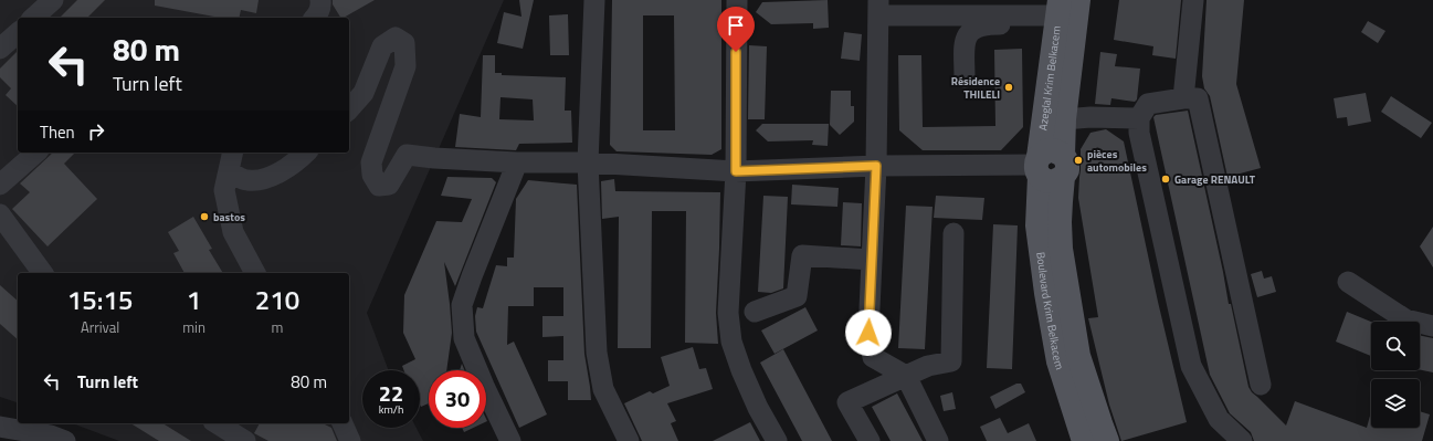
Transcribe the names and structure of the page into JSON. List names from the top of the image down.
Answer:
{
  "streets": {
    "main road": ["Azeglal Krim Belkacem", "Boulevard Krim Belkacem"]
  },
  "crossings": [
    ["Azeglal Krim Belkacem", "Boulevard Krim Belkacem"]
  ],
  "places": [
    "Résidence THILELI",
    "pièces automobiles",
    "Garage RENAULT",
    "bastos"
  ],
  "page": {
    "turn": ["80 m", "Turn left"],
    "then": "Then",
    "eta": [
      "15:15",
      "Arrival",
      "1",
      "min",
      "210",
      "m"
    ],
    "list": [
      {
        "name": "Turn left",
        "value": "80 m"
      }
    ],
    "speed": "22 km/h",
    "limit": "30"
  }
}
